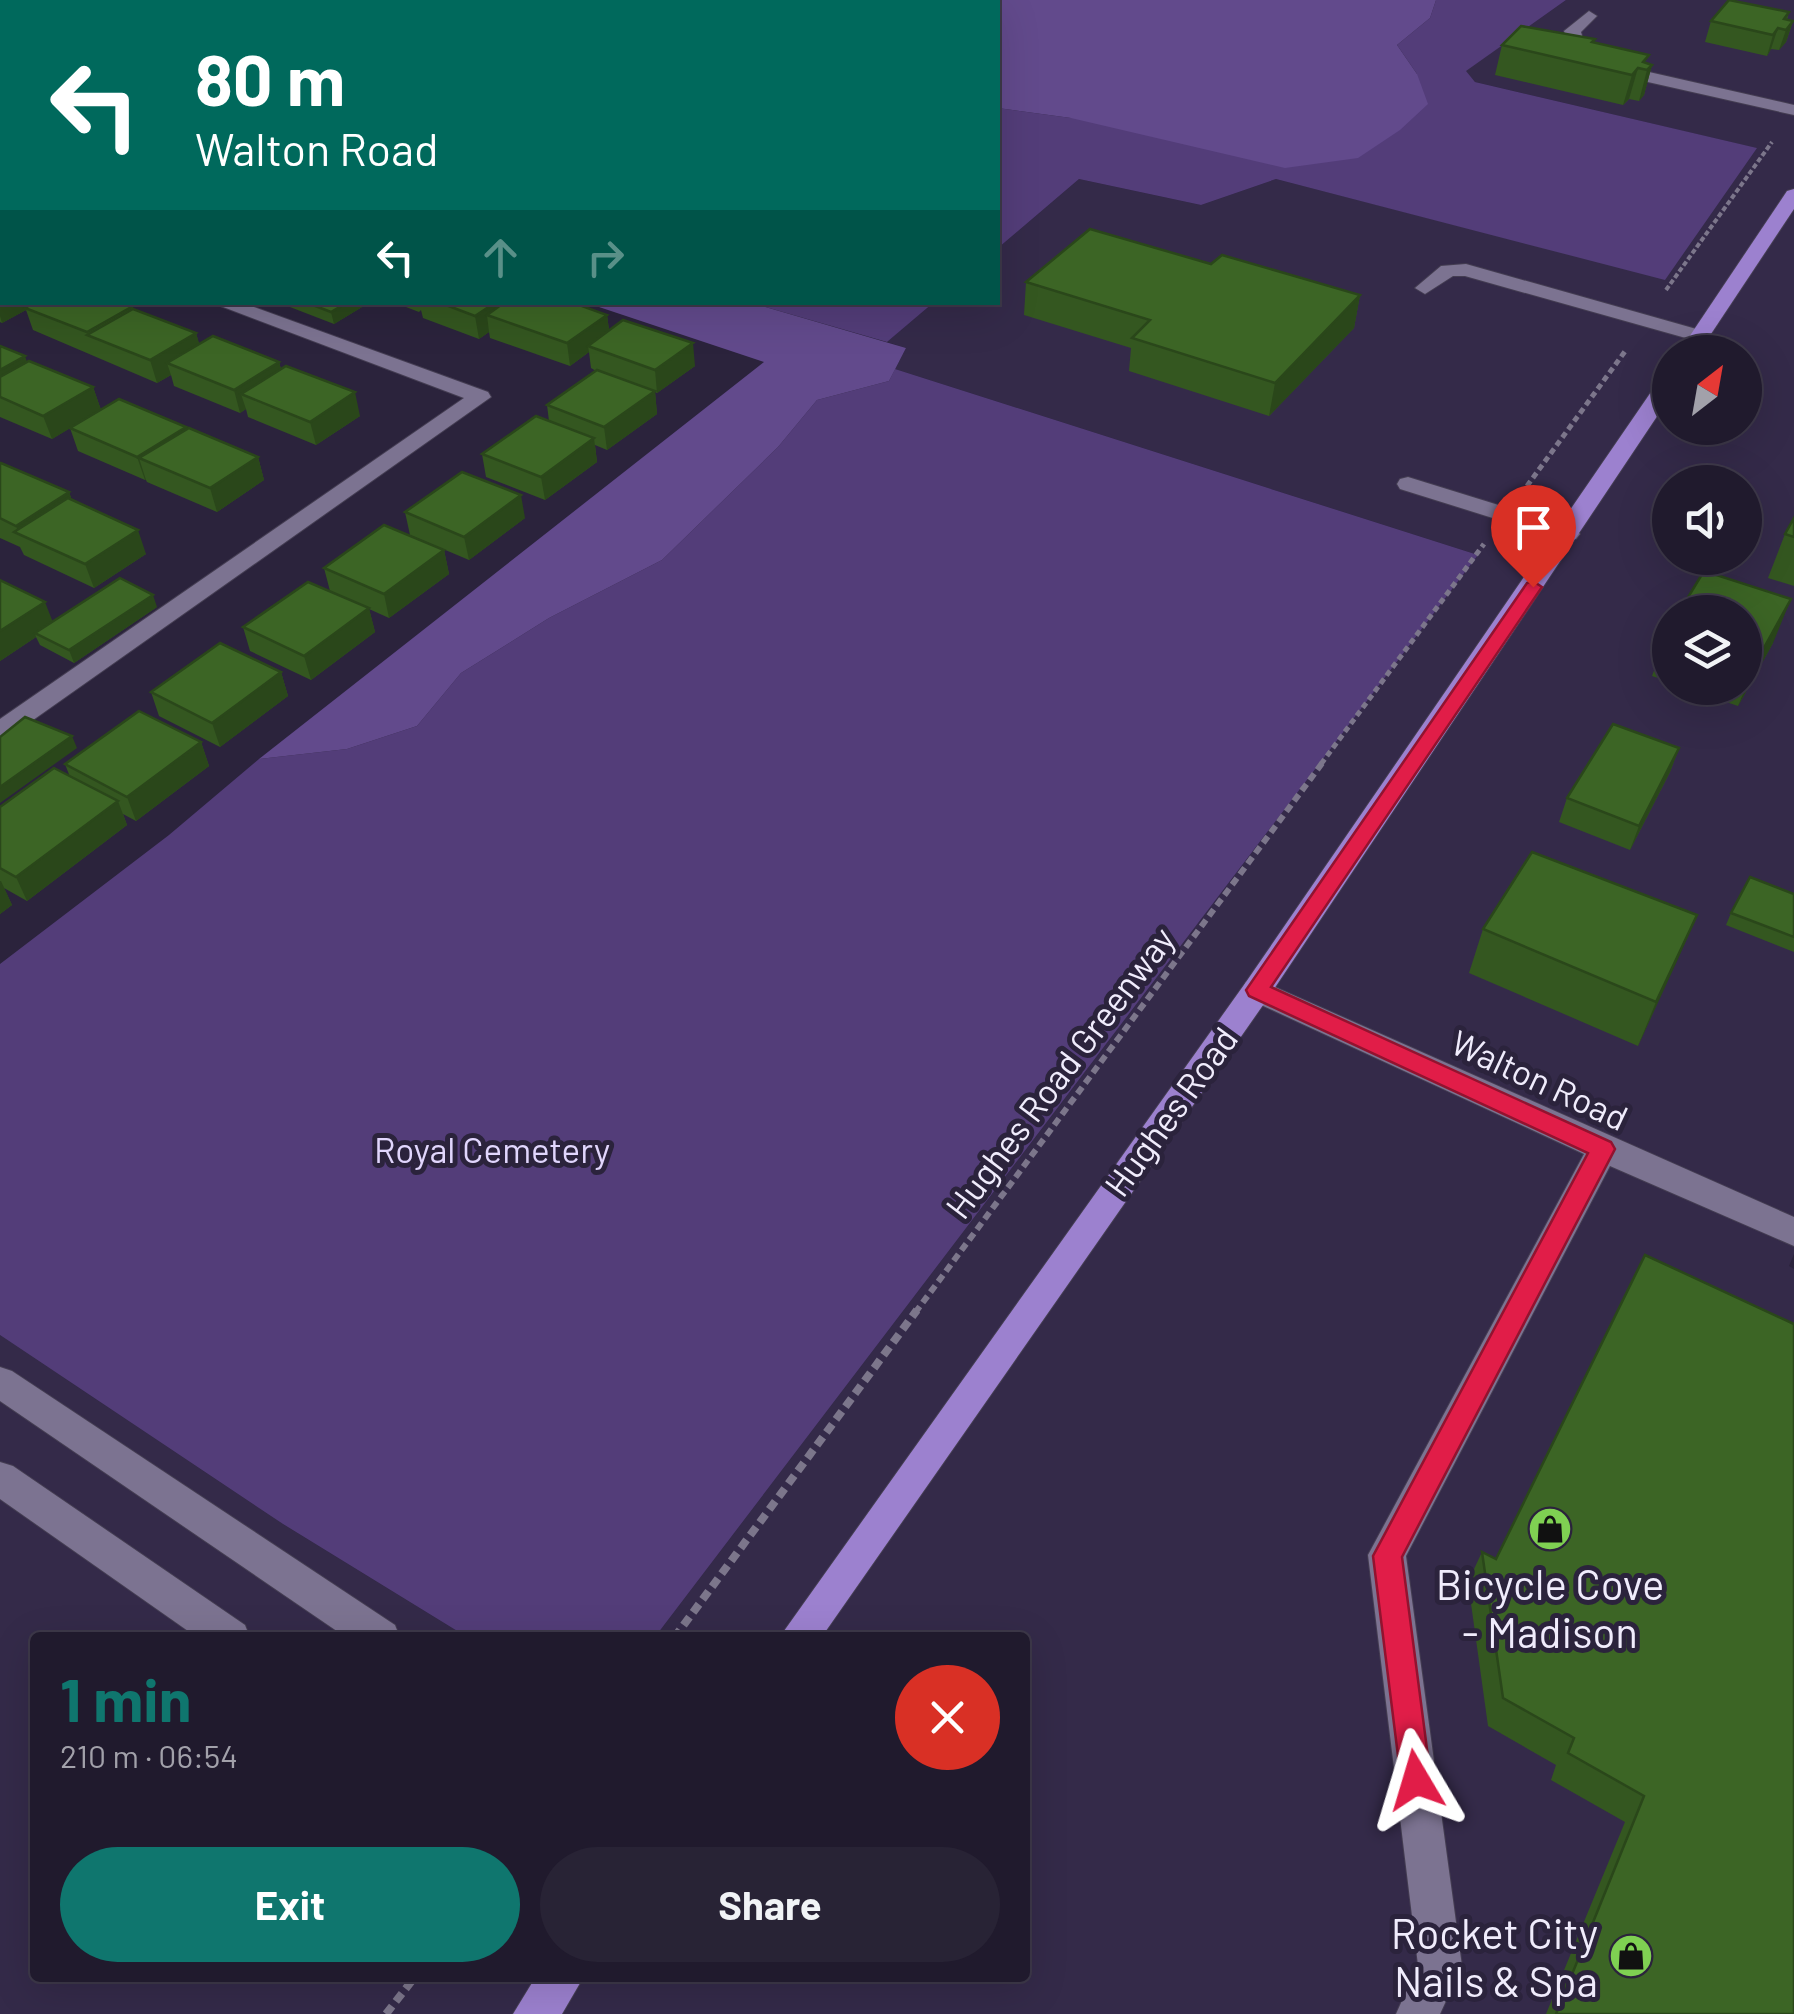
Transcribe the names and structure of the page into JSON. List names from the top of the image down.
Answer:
{
  "streets": {
    "main road": ["Hughes Road"],
    "street": ["Walton Road"],
    "path": ["Hughes Road Greenway"]
  },
  "crossings": [
    ["Walton Road", "Hughes Road"]
  ],
  "parks": ["Royal Cemetery"],
  "places": {
    "shop": ["Bicycle Cove - Madison", "Rocket City Nails & Spa"]
  },
  "north": "top right",
  "page": {
    "turn": ["80 m", "Walton Road"],
    "heading": ["1 min", "210 m · 06:54"],
    "buttons": ["Exit", "Share"]
  }
}
